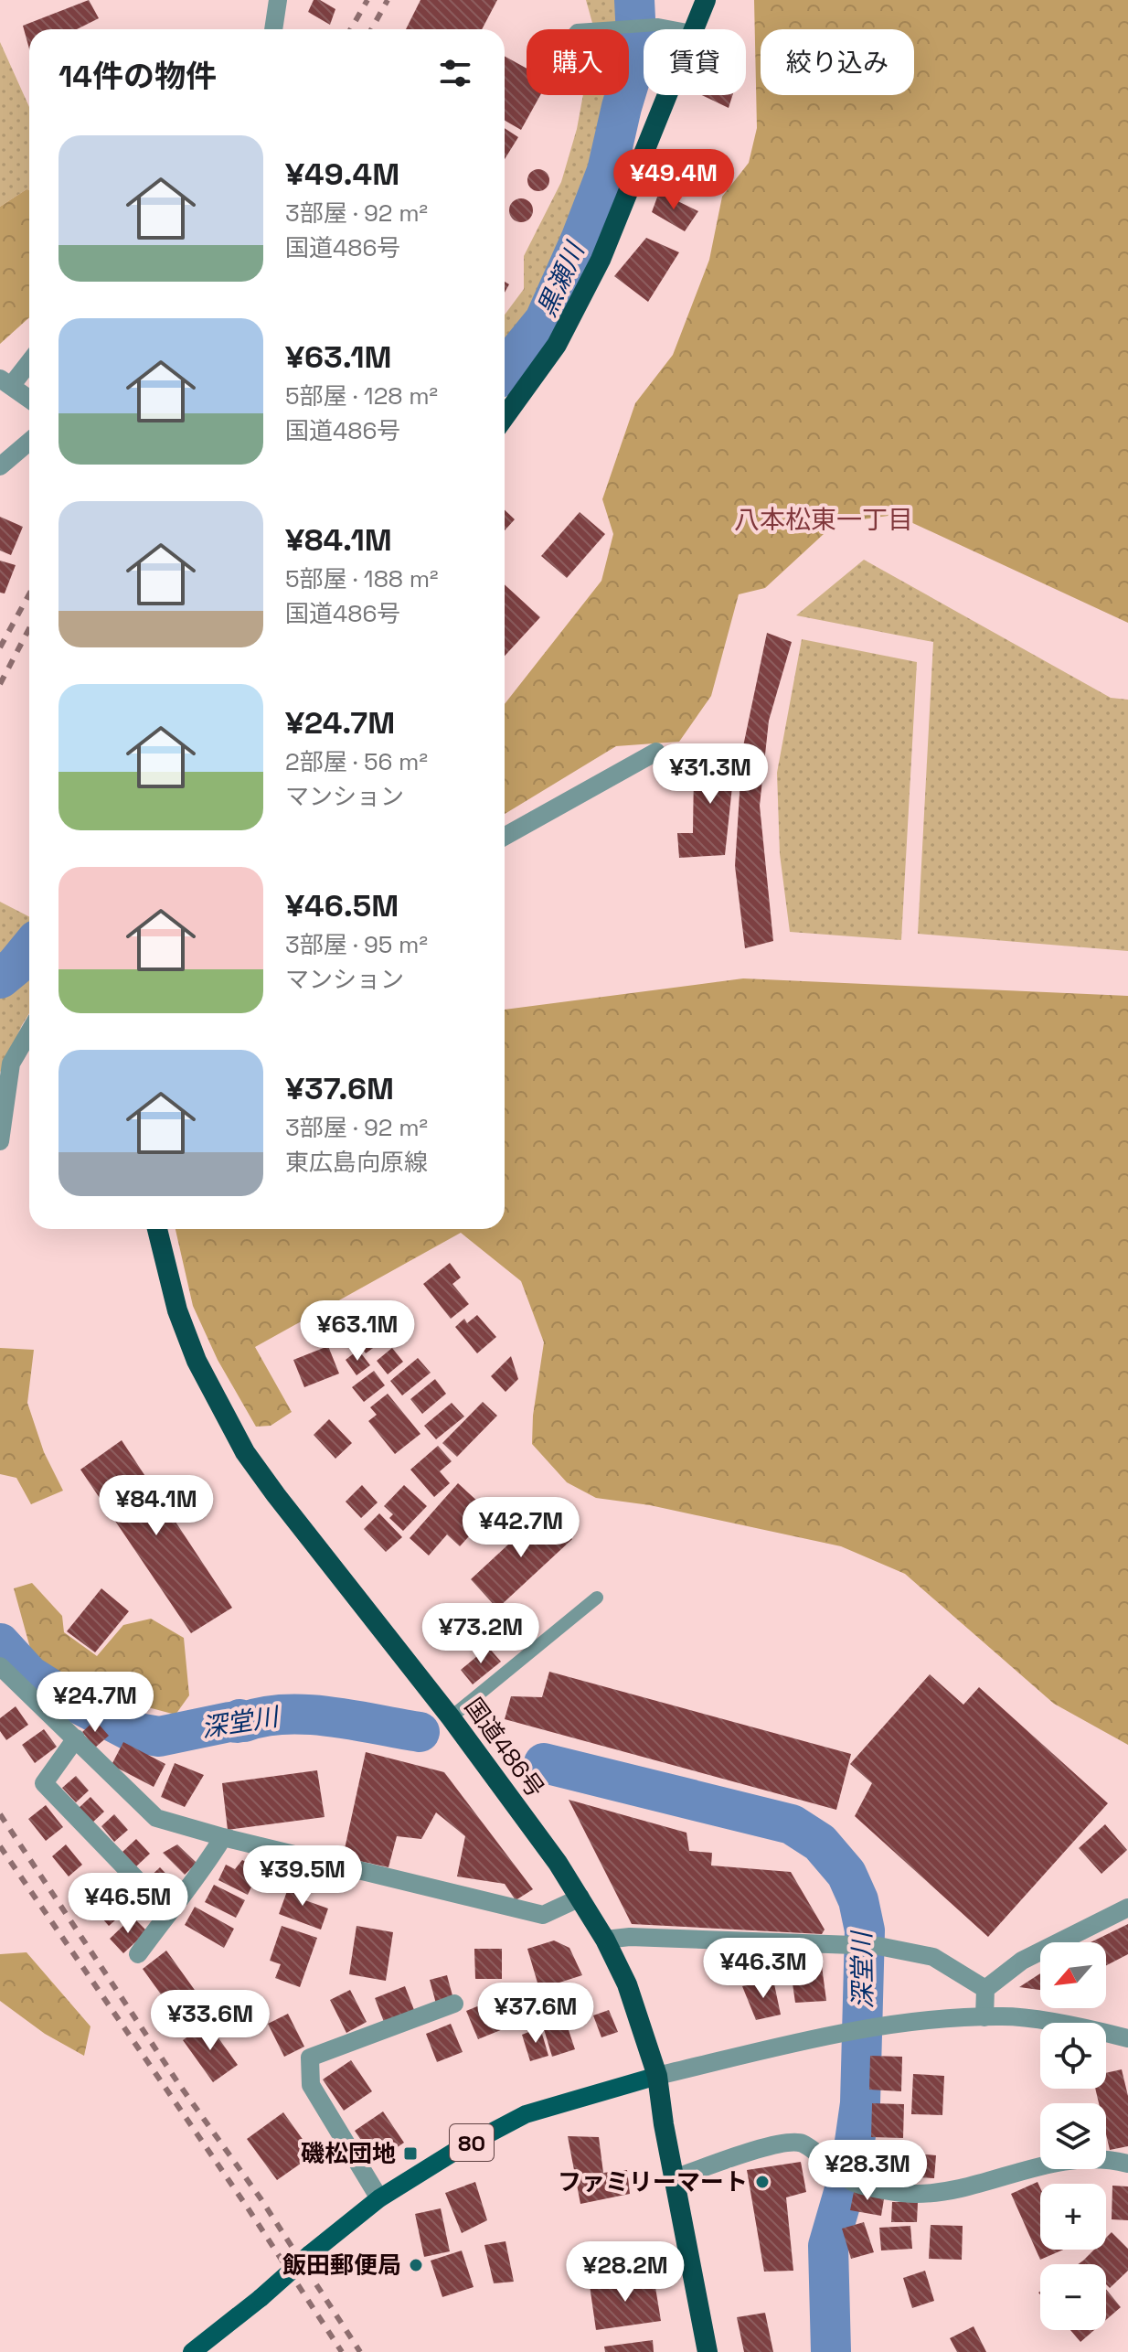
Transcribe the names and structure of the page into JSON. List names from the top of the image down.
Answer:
{
  "streets": {
    "highway": ["国道486号"],
    "main road": ["80"]
  },
  "crossings": [
    ["国道486号", "80"]
  ],
  "districts": ["八本松東一丁目"],
  "water": ["黒瀬川", "深堂川"],
  "places": {
    "transit": ["磯松団地"],
    "other": ["ファミリーマート", "飯田郵便局"]
  },
  "north": "bottom left",
  "page": {
    "chip": ["購入", "賃貸", "絞り込み"],
    "heading": "14件の物件",
    "list": [
      {
        "name": "¥49.4M",
        "note": "3部屋 · 92 m² · 国道486号"
      },
      {
        "name": "¥63.1M",
        "note": "5部屋 · 128 m² · 国道486号"
      },
      {
        "name": "¥84.1M",
        "note": "5部屋 · 188 m² · 国道486号"
      },
      {
        "name": "¥24.7M",
        "note": "2部屋 · 56 m² · マンション"
      },
      {
        "name": "¥46.5M",
        "note": "3部屋 · 95 m² · マンション"
      },
      {
        "name": "¥37.6M",
        "note": "3部屋 · 92 m² · 東広島向原線"
      }
    ],
    "price": [
      "¥49.4M",
      "¥31.3M",
      "¥63.1M",
      "¥84.1M",
      "¥42.7M",
      "¥73.2M",
      "¥24.7M",
      "¥39.5M",
      "¥46.5M",
      "¥46.3M",
      "¥37.6M",
      "¥33.6M",
      "¥28.3M",
      "¥28.2M"
    ],
    "map_buttons": ["+", "−"]
  }
}
